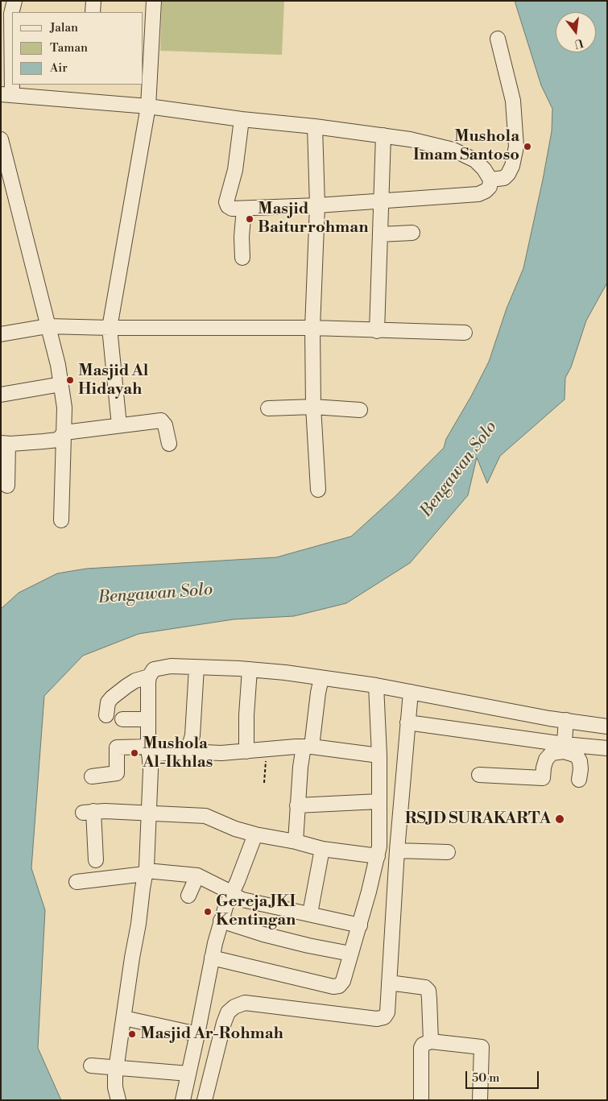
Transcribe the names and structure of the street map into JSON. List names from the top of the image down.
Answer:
{
  "water": ["Bengawan Solo"],
  "places": [
    "Mushola Imam Santoso",
    "Masjid Baiturrohman",
    "Masjid Al Hidayah",
    "Mushola Al-Ikhlas",
    "RSJD SURAKARTA",
    "Gereja JKI Kentingan",
    "Masjid Ar-Rohmah"
  ],
  "legend": ["Jalan", "Taman", "Air"],
  "scale_bar": "50 m",
  "north": "bottom"
}
